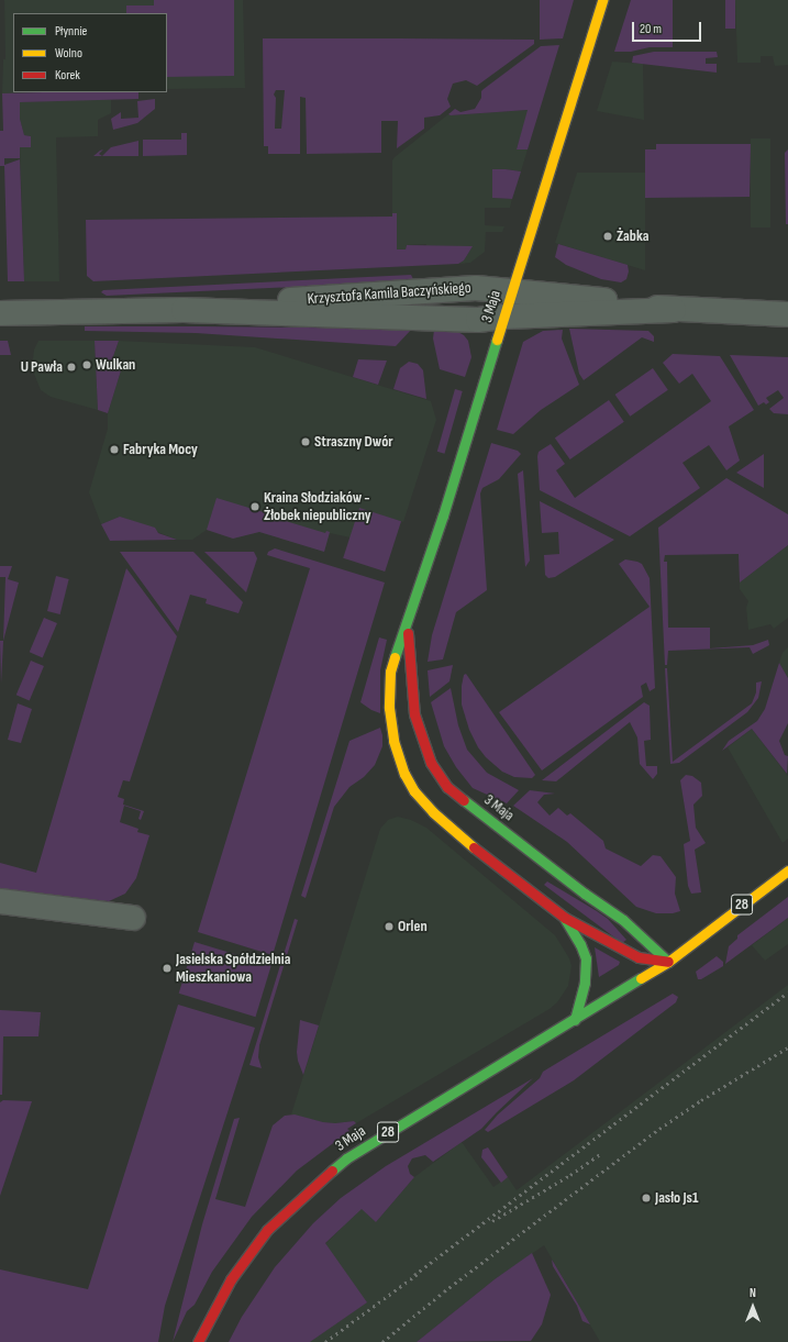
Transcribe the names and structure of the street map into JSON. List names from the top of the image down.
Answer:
{
  "streets": {
    "street": ["Krzysztofa Kamila Baczyńskiego", "3 Maja", "28"]
  },
  "crossings": [
    ["Krzysztofa Kamila Baczyńskiego", "3 Maja"],
    ["3 Maja", "28"]
  ],
  "places": [
    "Żabka",
    "Wulkan",
    "U Pawła",
    "Straszny Dwór",
    "Fabryka Mocy",
    "Kraina Słodziaków - Żłobek niepubliczny",
    "Orlen",
    "Jasielska Spółdzielnia Mieszkaniowa",
    "Jasło Js1"
  ],
  "legend": ["Płynnie", "Wolno", "Korek"],
  "scale_bar": "20 m",
  "north": "top"
}
